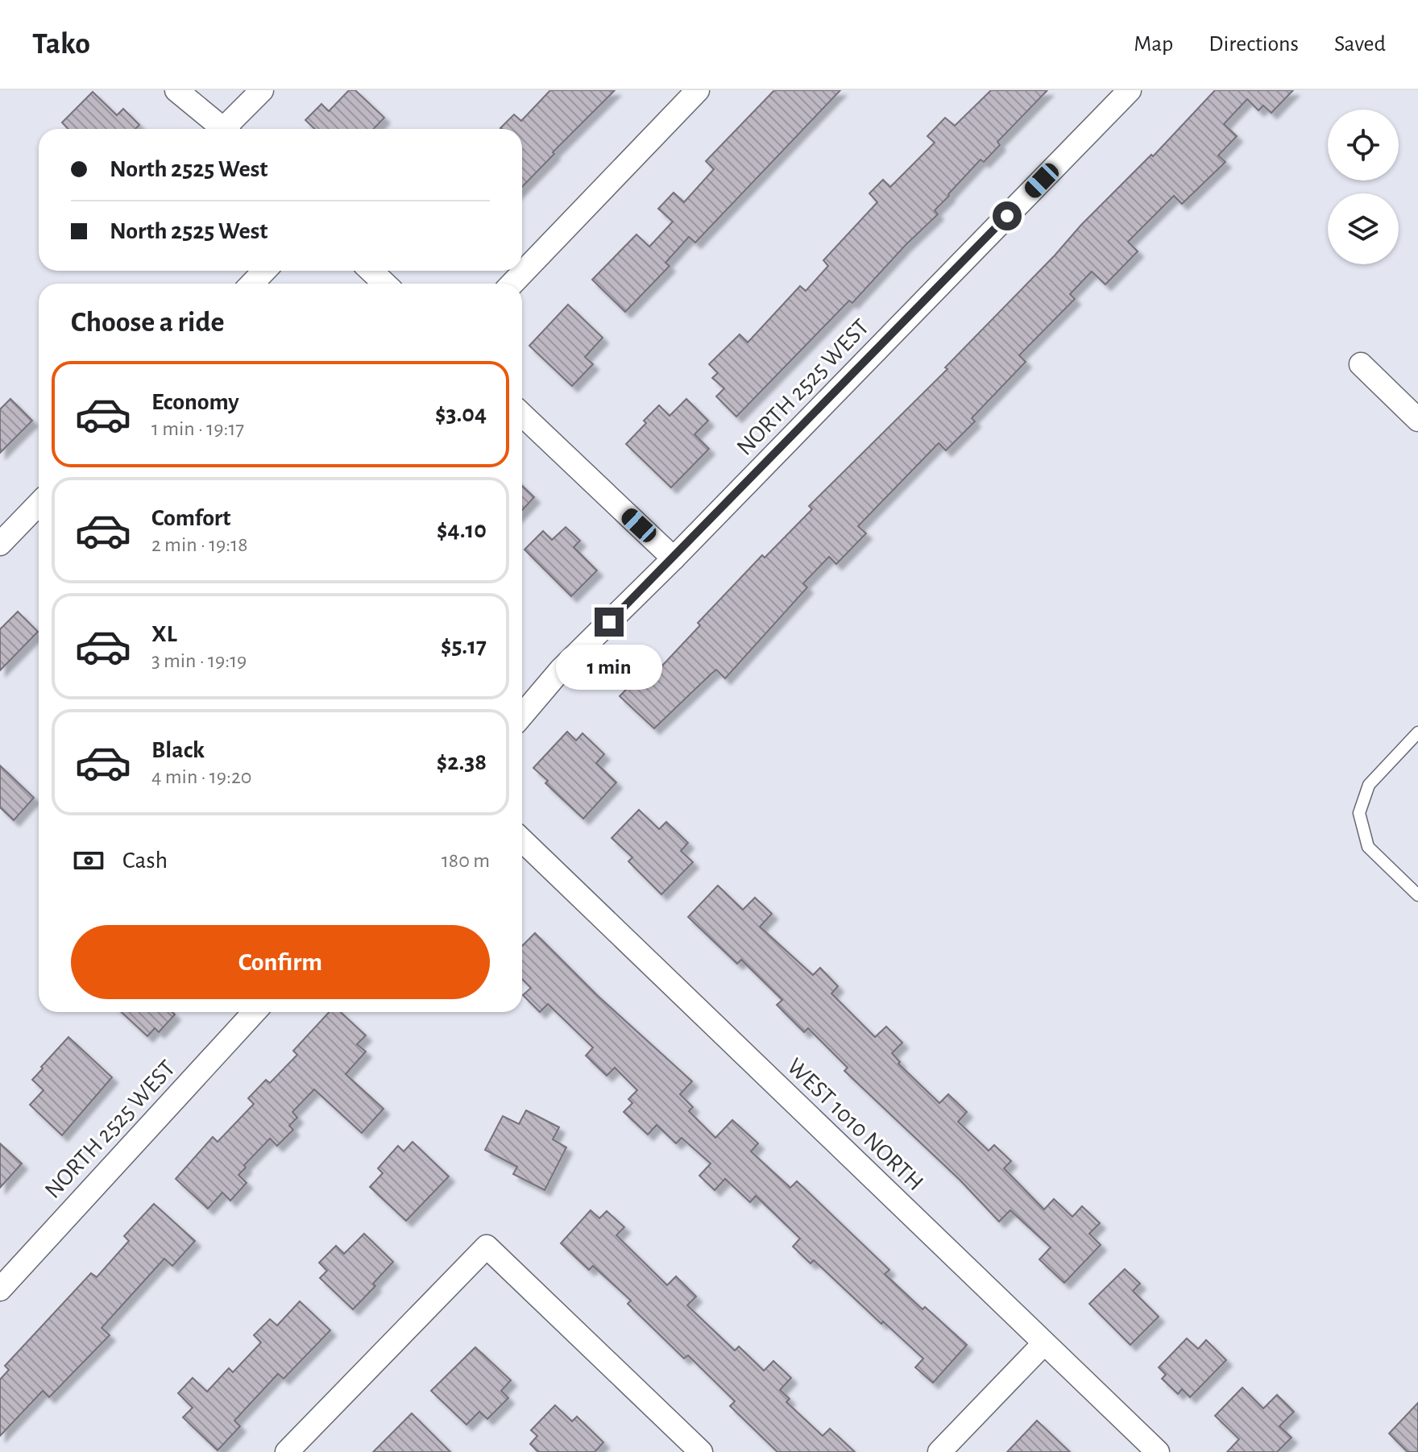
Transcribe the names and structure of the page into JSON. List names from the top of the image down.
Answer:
{
  "streets": {
    "street": ["NORTH 2525 WEST", "WEST 1010 NORTH"]
  },
  "page": {
    "header": "Tako",
    "nav": ["Map", "Directions", "Saved"],
    "banner": ["North 2525 West", "North 2525 West"],
    "heading": "Choose a ride",
    "list": [
      {
        "name": "Economy",
        "note": "1 min · 19:17",
        "value": "$3.04"
      },
      {
        "name": "Comfort",
        "note": "2 min · 19:18",
        "value": "$4.10"
      },
      {
        "name": "XL",
        "note": "3 min · 19:19",
        "value": "$5.17"
      },
      {
        "name": "Black",
        "note": "4 min · 19:20",
        "value": "$2.38"
      }
    ],
    "bubble": "1 min",
    "pay": ["Cash", "180 m"],
    "buttons": "Confirm"
  }
}
